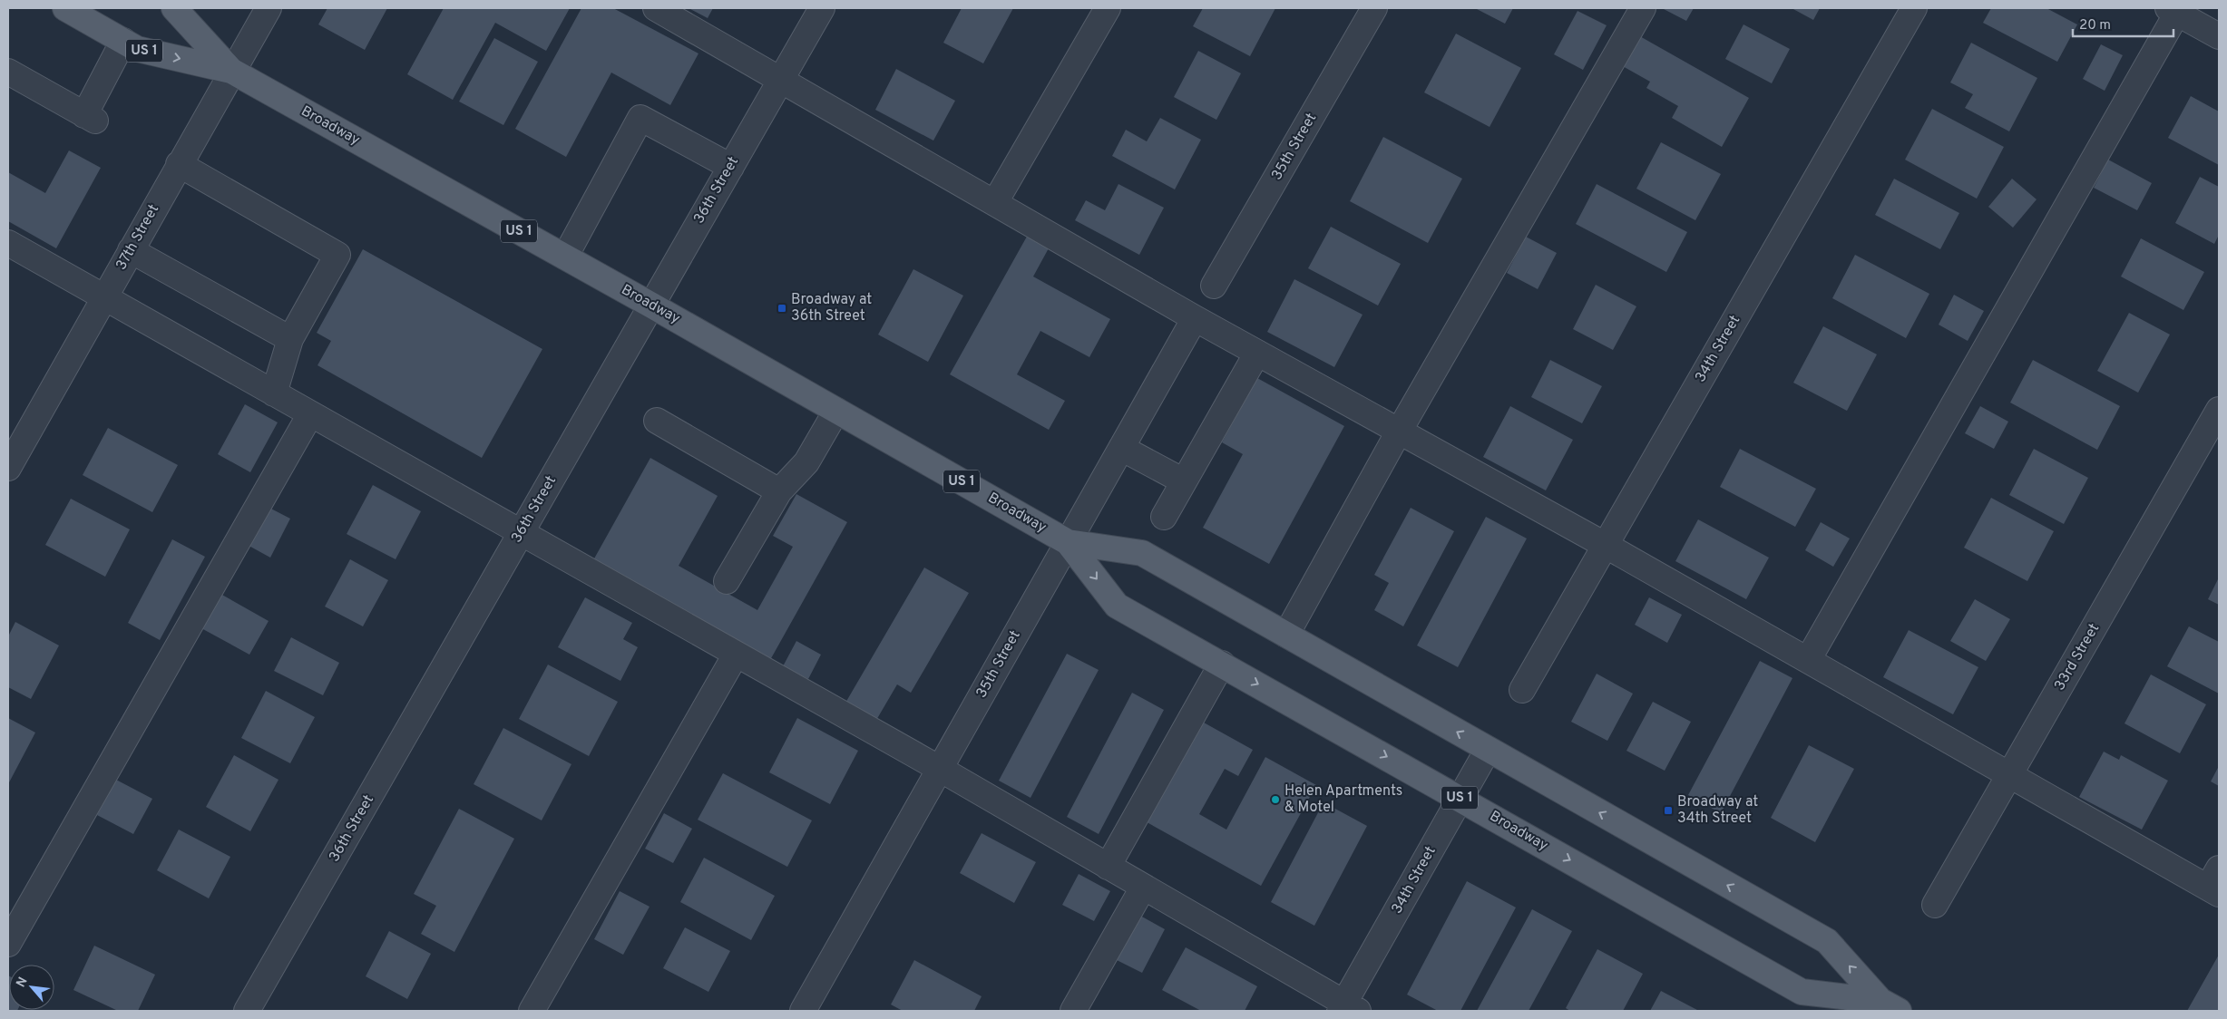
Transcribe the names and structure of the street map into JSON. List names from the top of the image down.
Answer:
{
  "streets": {
    "main road": ["US 1", "Broadway"],
    "street": [
      "35th Street",
      "36th Street",
      "37th Street",
      "34th Street",
      "33rd Street"
    ]
  },
  "crossings": [
    ["Broadway", "35th Street"],
    ["Broadway", "36th Street"],
    ["Broadway", "37th Street"],
    ["Broadway", "34th Street"]
  ],
  "places": {
    "transit": ["Broadway at 36th Street", "Broadway at 34th Street"],
    "other": ["Helen Apartments & Motel"]
  },
  "scale_bar": "20 m",
  "north": "top left"
}
